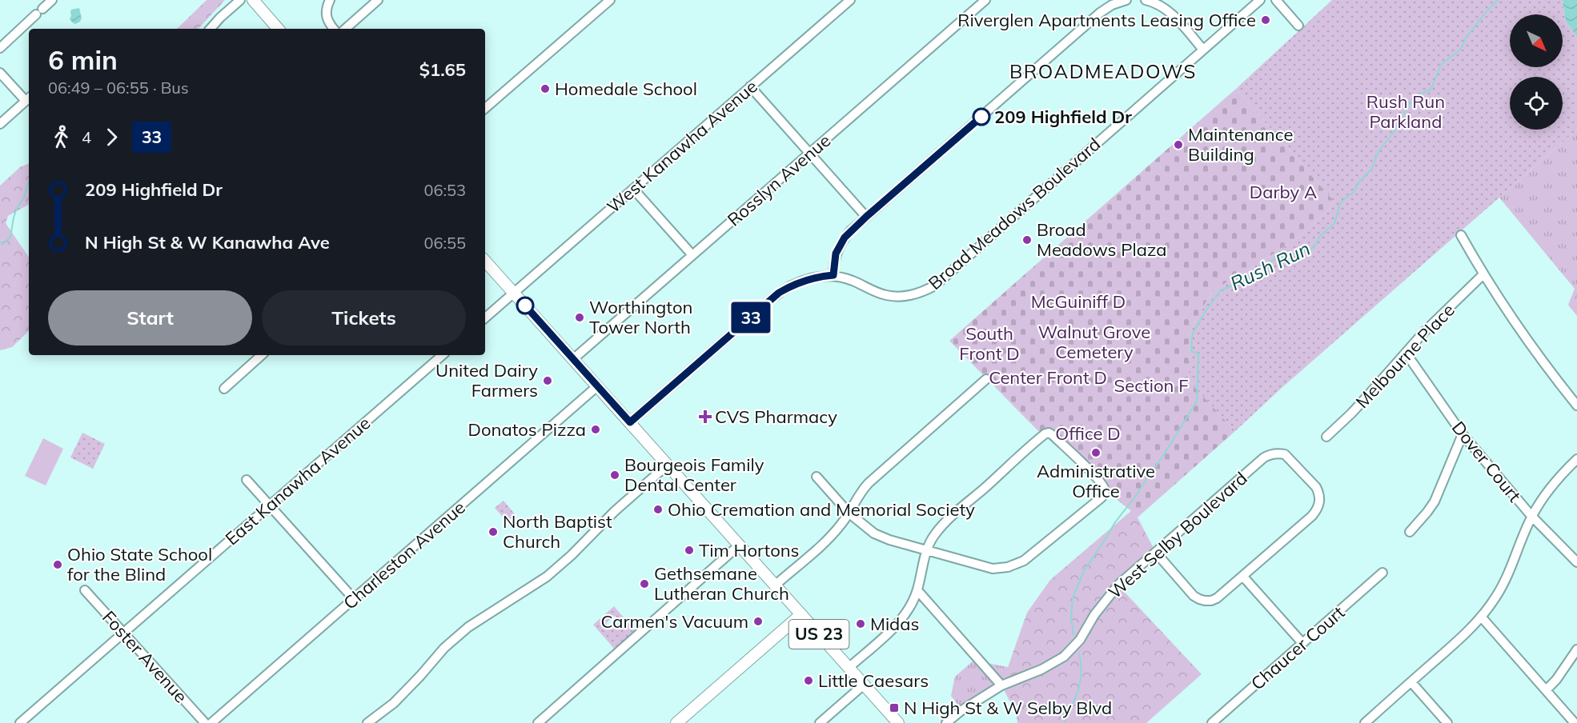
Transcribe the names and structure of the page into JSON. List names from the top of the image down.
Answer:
{
  "streets": {
    "main road": ["US 23"],
    "street": [
      "West Kanawha Avenue",
      "Rosslyn Avenue",
      "Broad Meadows Boulevard",
      "Melbourne Place",
      "Dover Court",
      "East Kanawha Avenue",
      "West Selby Boulevard",
      "Charleston Avenue",
      "Chaucer Court",
      "Foster Avenue"
    ]
  },
  "crossings": [
    ["West Kanawha Avenue", "US 23"],
    ["Rosslyn Avenue", "US 23"],
    ["Broad Meadows Boulevard", "US 23"],
    ["Melbourne Place", "Dover Court"],
    ["East Kanawha Avenue", "Foster Avenue"],
    ["Charleston Avenue", "US 23"]
  ],
  "districts": ["BROADMEADOWS"],
  "water": ["Rush Run"],
  "parks": [
    "Rush Run Parkland",
    "Darby A",
    "McGuiniff D",
    "Walnut Grove Cemetery",
    "South Front D",
    "Center Front D",
    "Section F",
    "Office D"
  ],
  "places": {
    "other": [
      "Riverglen Apartments Leasing Office",
      "Homedale School",
      "209 Highfield Dr",
      "Maintenance Building",
      "Broad Meadows Plaza",
      "Worthington Tower North",
      "United Dairy Farmers",
      "Donatos Pizza",
      "Administrative Office",
      "Bourgeois Family Dental Center",
      "Ohio Cremation and Memorial Society",
      "North Baptist Church",
      "Tim Hortons",
      "Ohio State School for the Blind",
      "Gethsemane Lutheran Church",
      "Carmen's Vacuum",
      "Midas",
      "Little Caesars"
    ],
    "health": ["CVS Pharmacy"],
    "transit": ["N High St & W Selby Blvd"]
  },
  "lines": ["bus line 33"],
  "north": "bottom right",
  "page": {
    "on_map": "33",
    "heading": ["6 min", "06:49 – 06:55 · Bus", "$1.65"],
    "legs": ["4", "33"],
    "list": [
      {
        "name": "209 Highfield Dr",
        "value": "06:53"
      },
      {
        "name": "N High St & W Kanawha Ave",
        "value": "06:55"
      }
    ],
    "buttons": ["Start", "Tickets"]
  }
}
